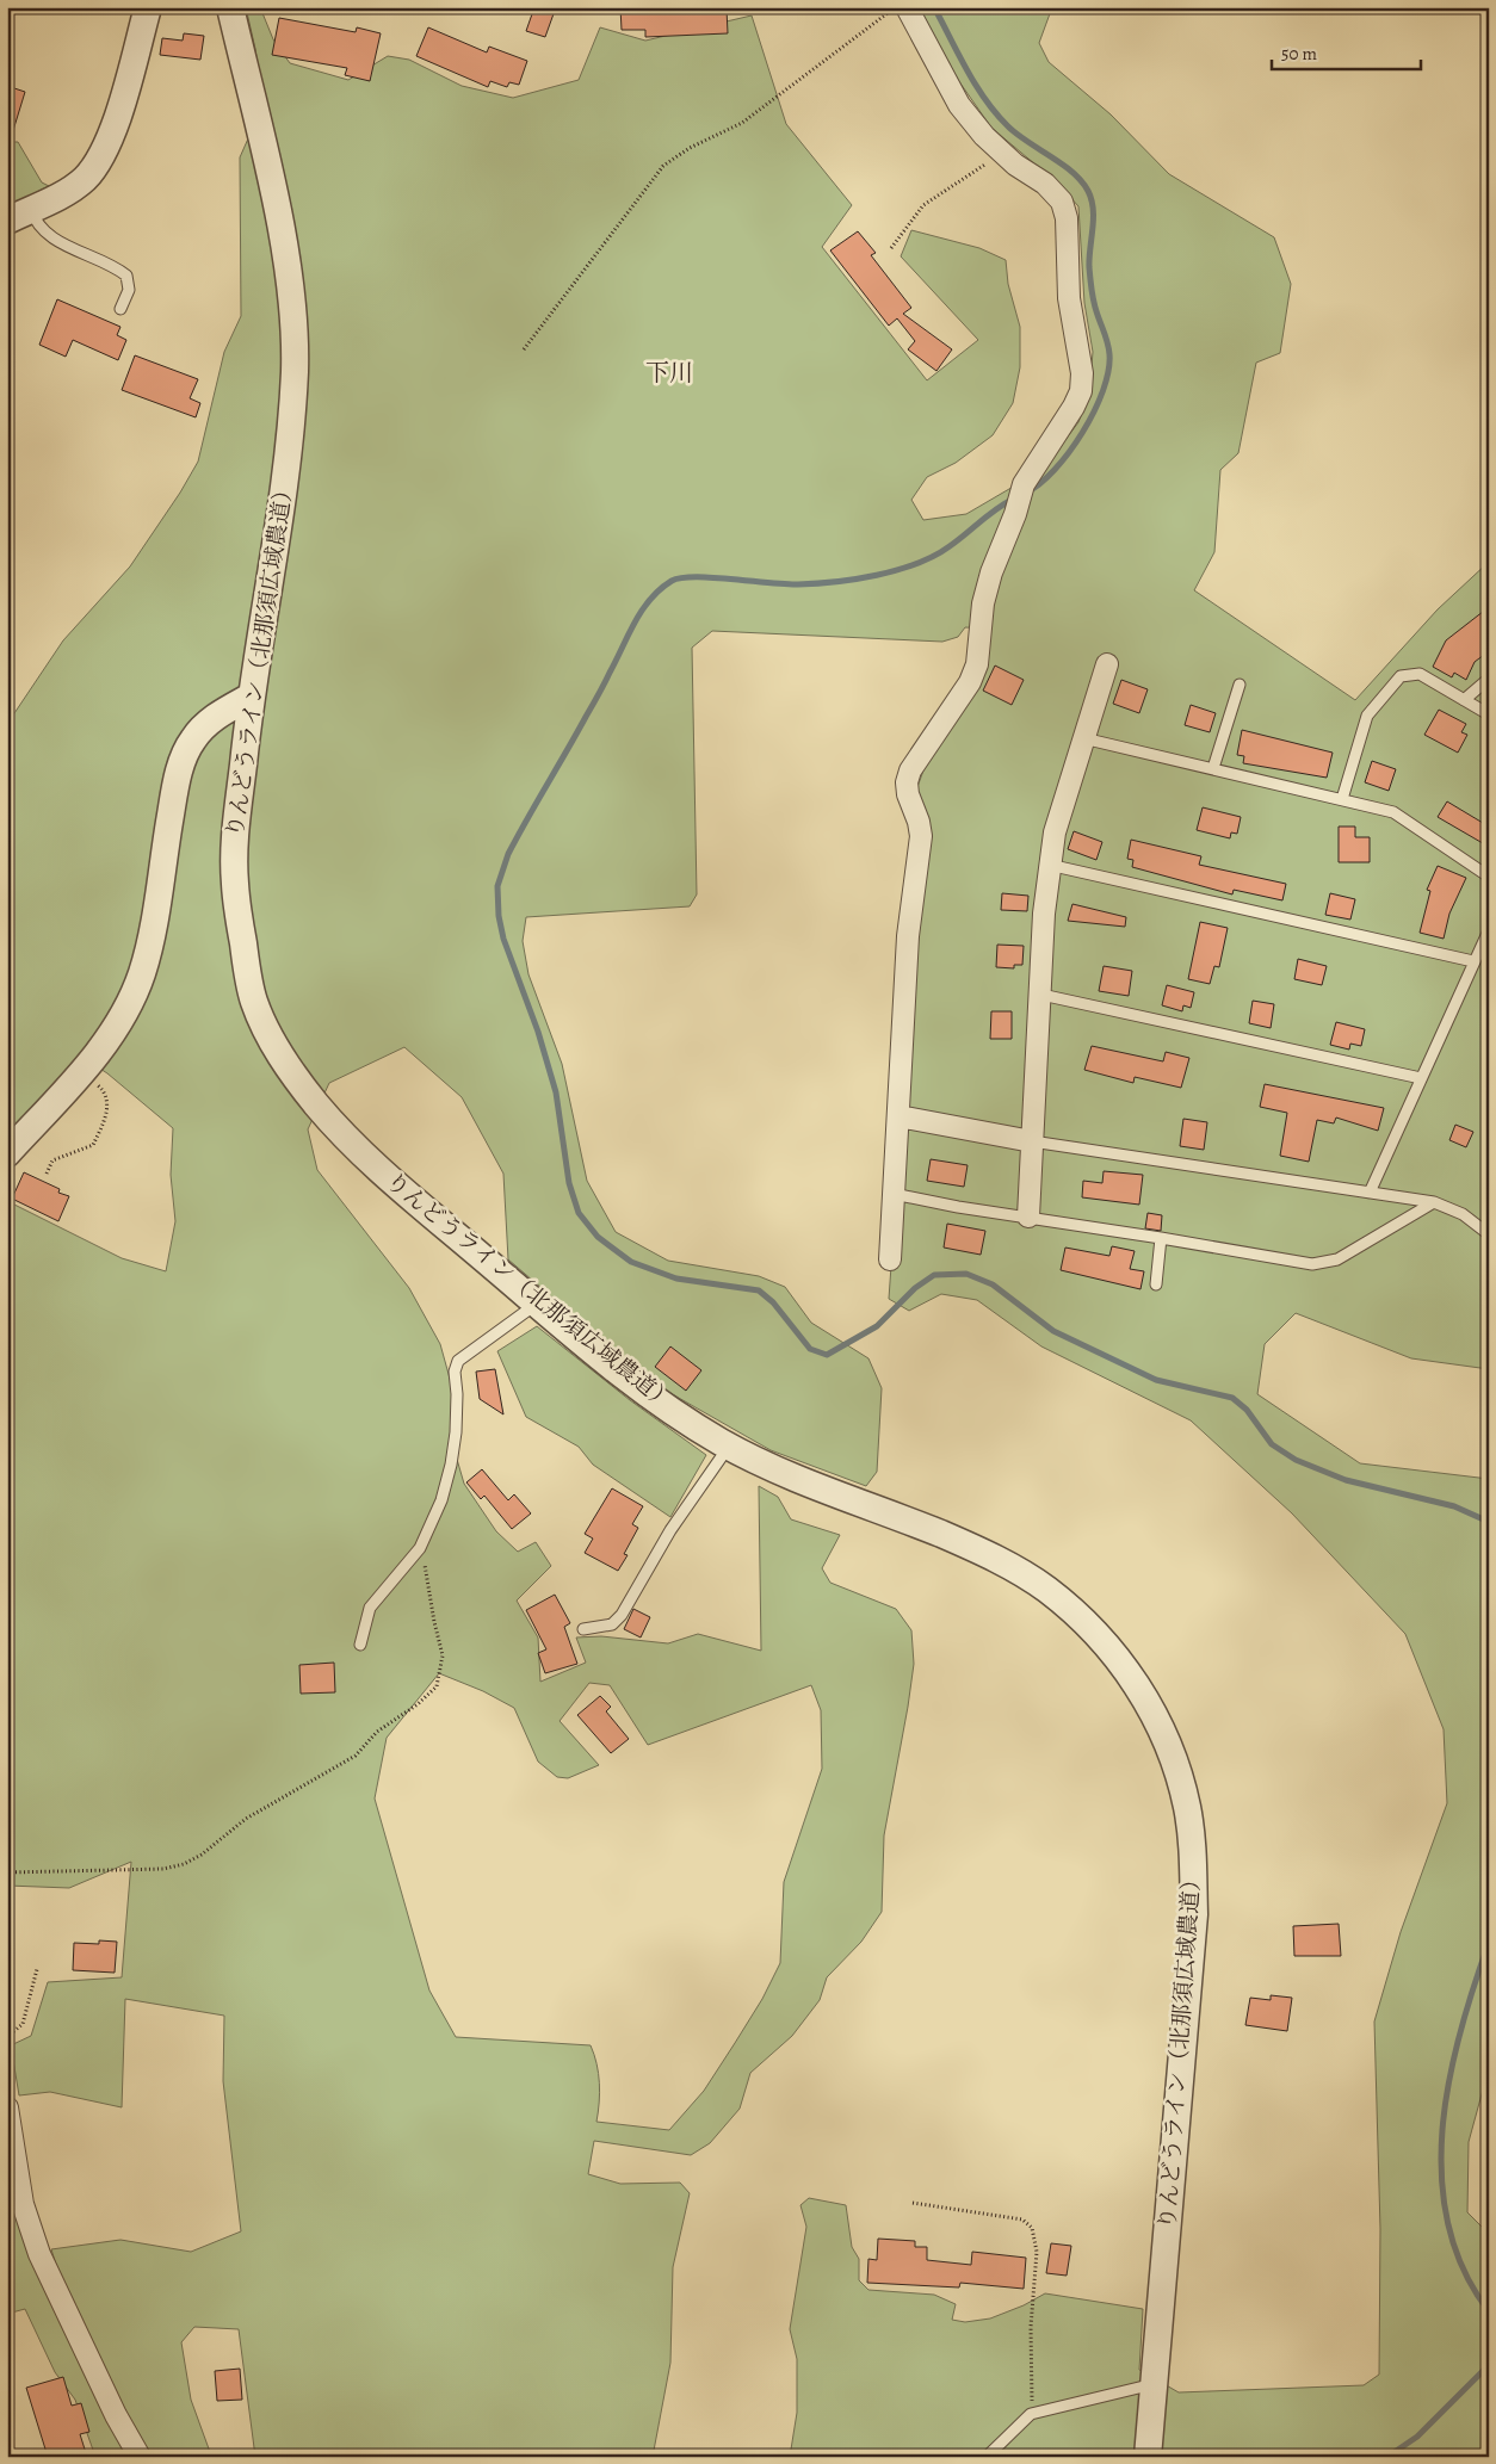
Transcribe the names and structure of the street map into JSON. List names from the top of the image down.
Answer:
{
  "streets": {
    "street": ["りんどうライン（北那須広域農道）"]
  },
  "districts": ["下川"],
  "scale_bar": "50 m"
}
